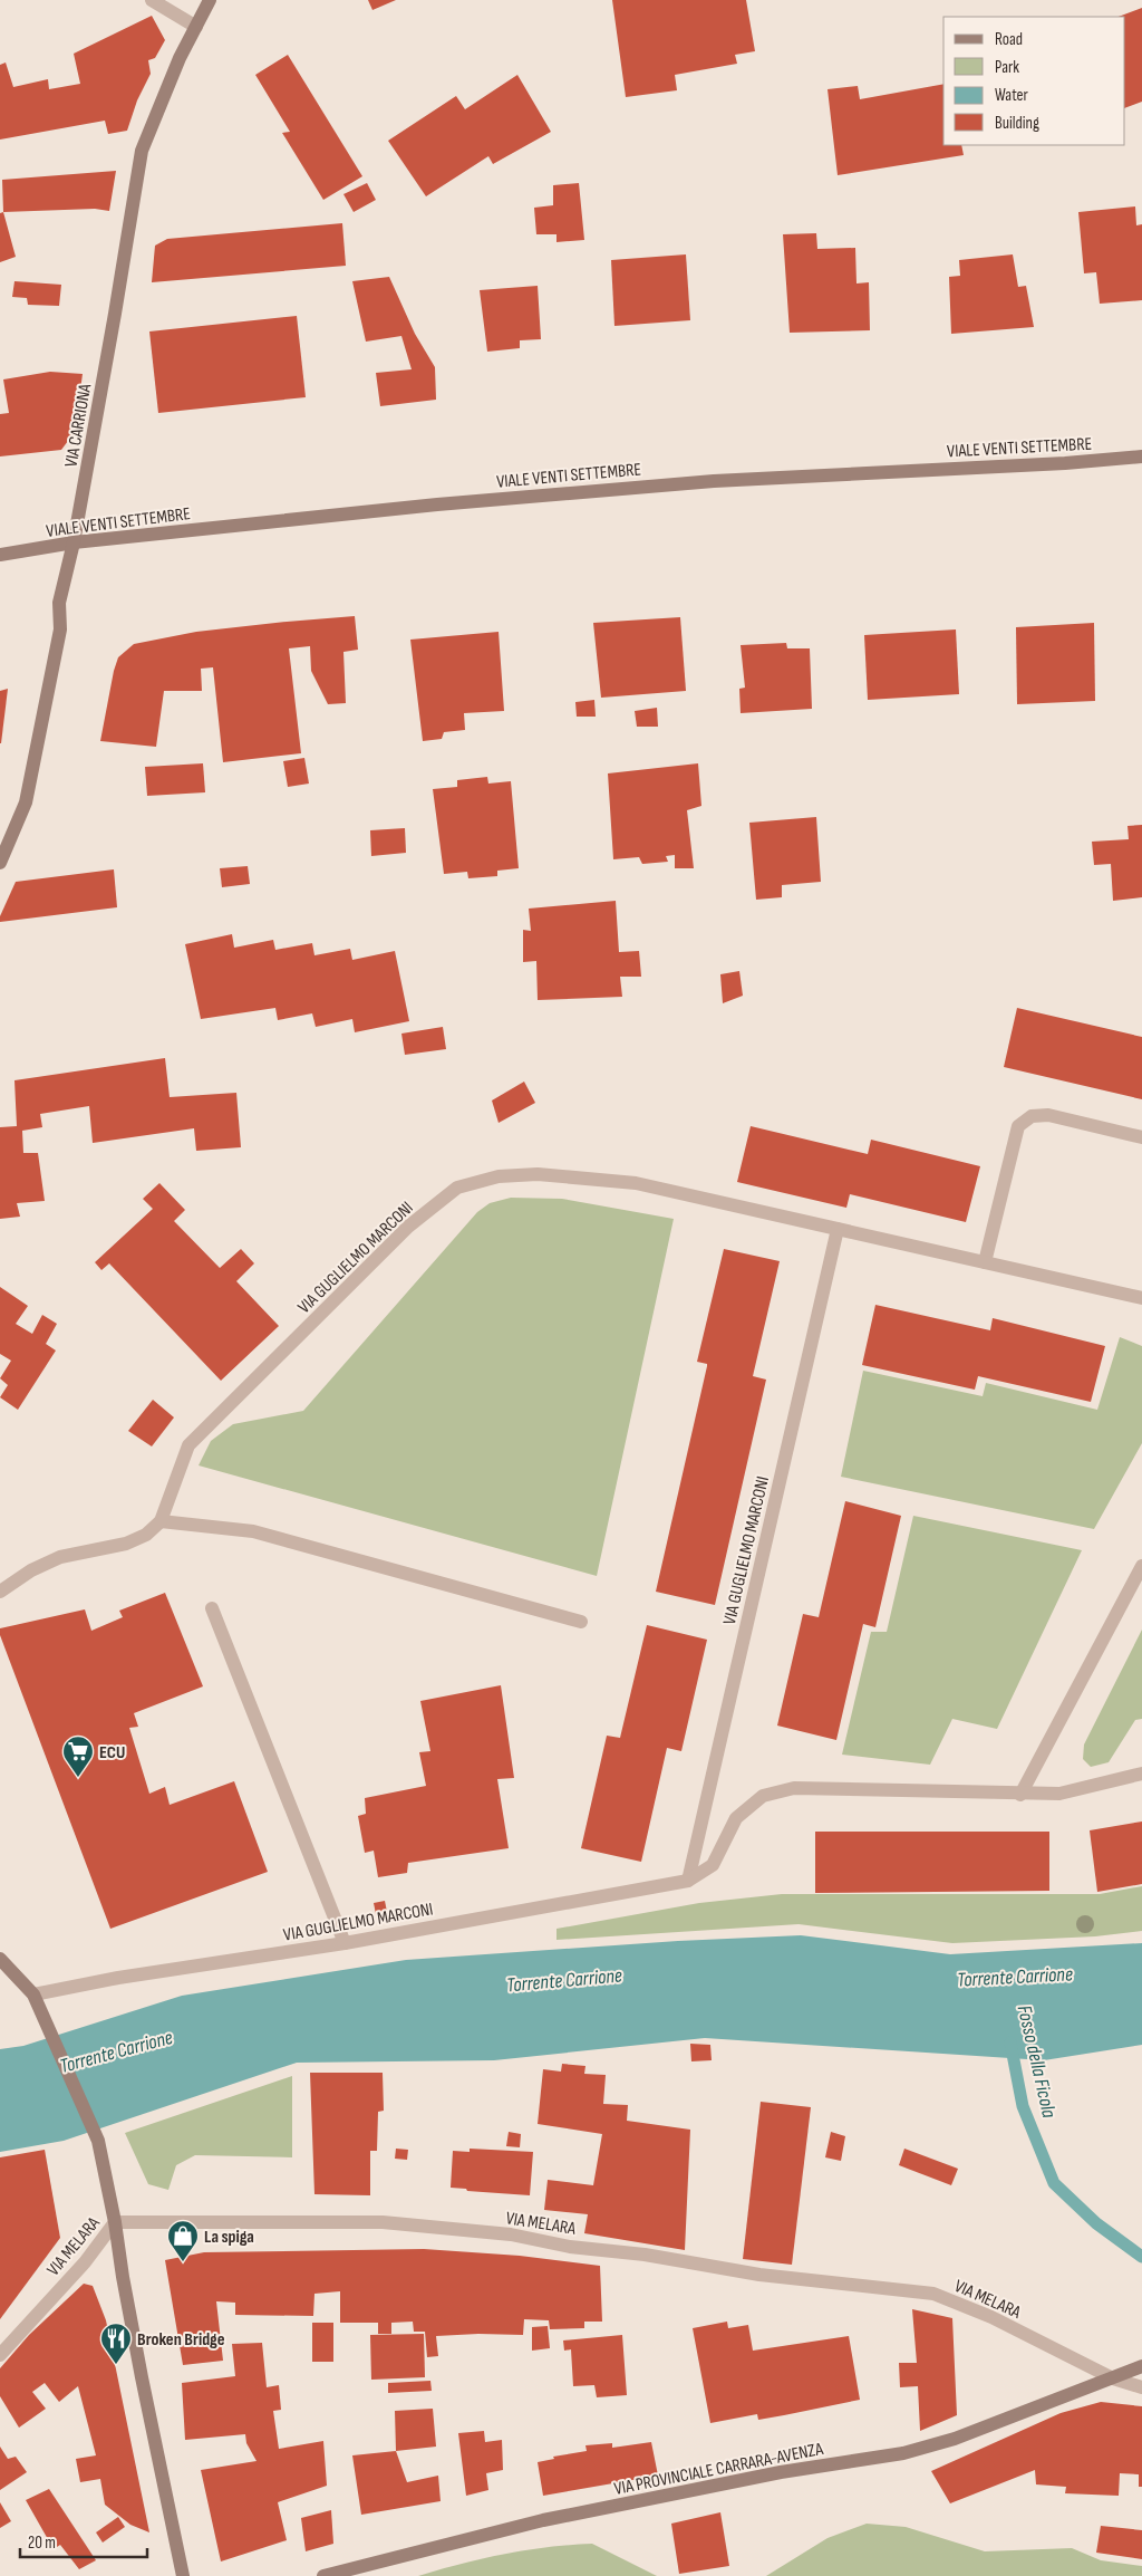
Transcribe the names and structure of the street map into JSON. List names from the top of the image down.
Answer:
{
  "streets": {
    "main road": ["VIA CARRIONA", "VIALE VENTI SETTEMBRE", "VIA PROVINCIALE CARRARA-AVENZA"],
    "street": ["VIA GUGLIELMO MARCONI", "VIA MELARA"]
  },
  "crossings": [
    ["VIA CARRIONA", "VIALE VENTI SETTEMBRE"],
    ["VIA MELARA", "VIA PROVINCIALE CARRARA-AVENZA"]
  ],
  "water": ["Torrente Carrione", "Fosso della Ficola"],
  "places": {
    "supermarket": ["ECU"],
    "shop": ["La spiga"],
    "restaurant": ["Broken Bridge"]
  },
  "legend": [
    "Road",
    "Park",
    "Water",
    "Building"
  ],
  "scale_bar": "20 m"
}
